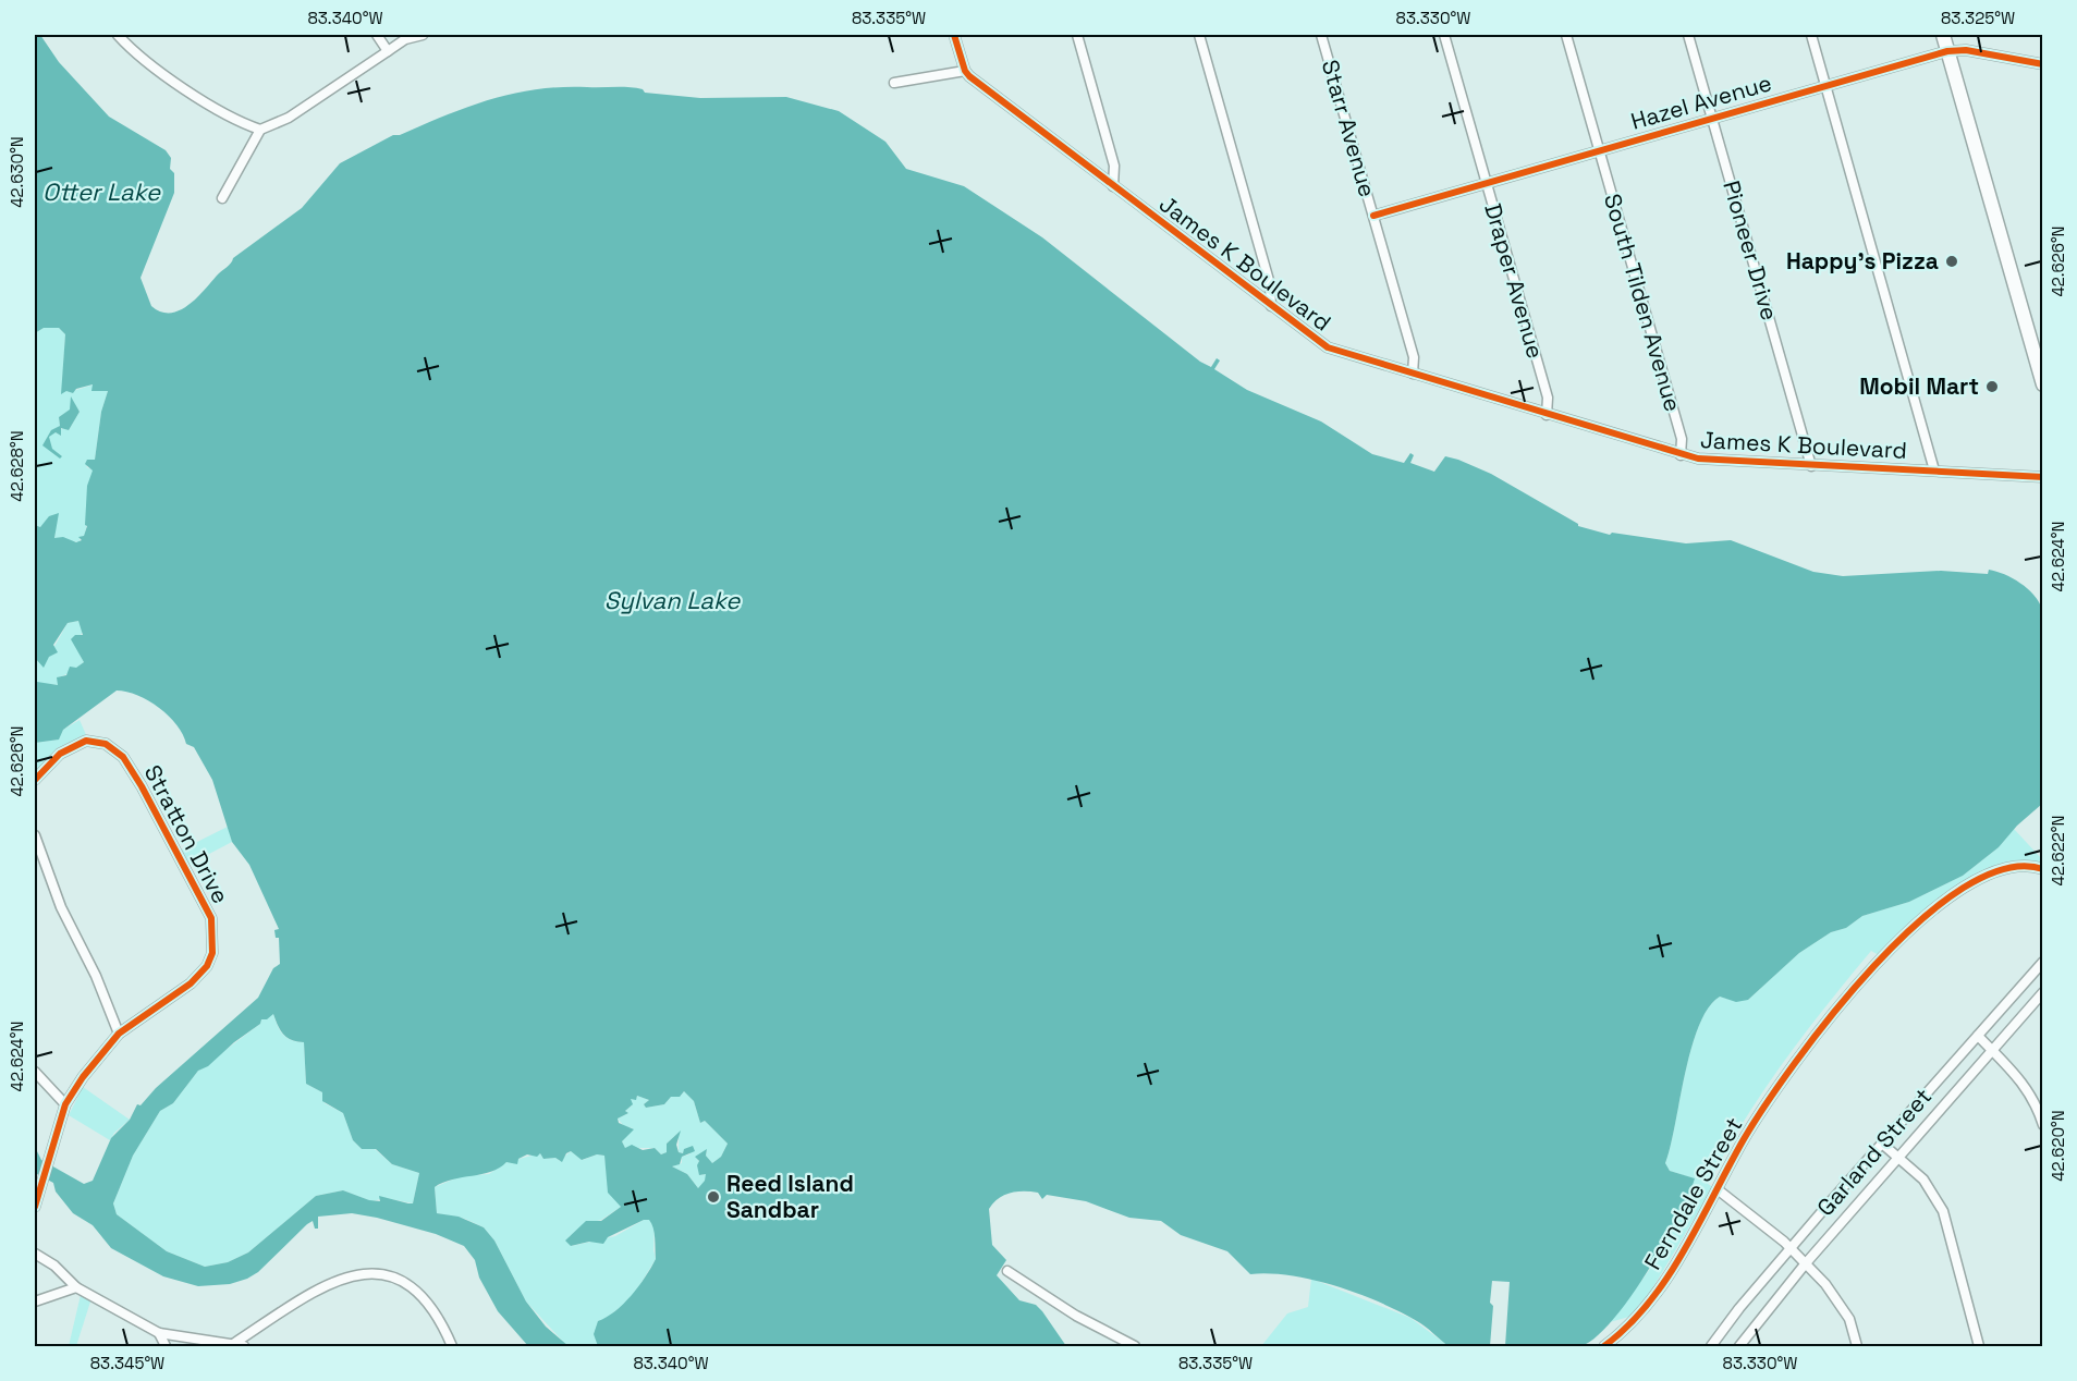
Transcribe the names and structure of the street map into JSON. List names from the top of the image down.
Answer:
{
  "streets": {
    "street": [
      "Hazel Avenue",
      "Starr Avenue",
      "Pioneer Drive",
      "James K Boulevard",
      "Draper Avenue",
      "South Tilden Avenue",
      "Stratton Drive",
      "Garland Street",
      "Ferndale Street"
    ]
  },
  "crossings": [
    ["Hazel Avenue", "Starr Avenue"],
    ["Hazel Avenue", "Pioneer Drive"],
    ["Hazel Avenue", "Draper Avenue"],
    ["Hazel Avenue", "South Tilden Avenue"],
    ["Starr Avenue", "James K Boulevard"],
    ["Pioneer Drive", "James K Boulevard"],
    ["James K Boulevard", "Draper Avenue"],
    ["James K Boulevard", "South Tilden Avenue"]
  ],
  "water": ["Otter Lake", "Sylvan Lake"],
  "places": ["Happy's Pizza", "Mobil Mart", "Reed Island Sandbar"],
  "coordinates": [
    "83.340°W",
    "83.335°W",
    "83.330°W",
    "83.325°W",
    "42.630°N",
    "42.626°N",
    "42.628°N",
    "42.624°N",
    "42.622°N",
    "42.620°N",
    "83.345°W"
  ]
}
